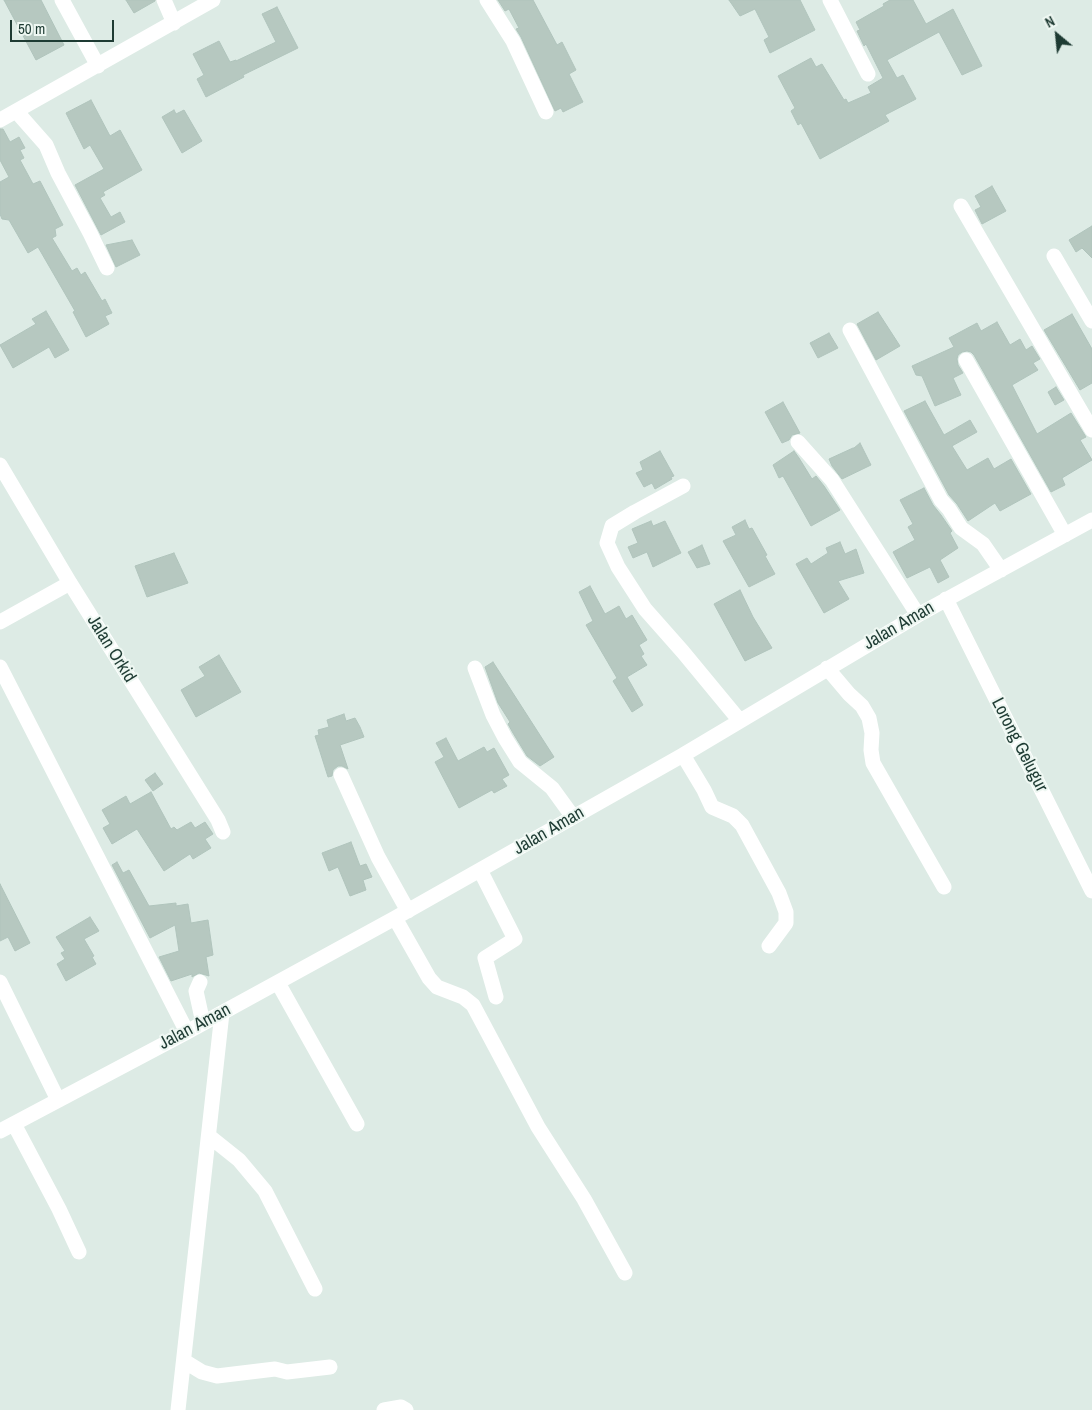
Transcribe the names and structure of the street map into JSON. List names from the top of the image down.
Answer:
{
  "streets": {
    "street": ["Jalan Aman", "Jalan Orkid", "Lorong Gelugur"]
  },
  "crossings": [
    ["Jalan Aman", "Lorong Gelugur"]
  ],
  "scale_bar": "50 m",
  "north": "top left"
}
